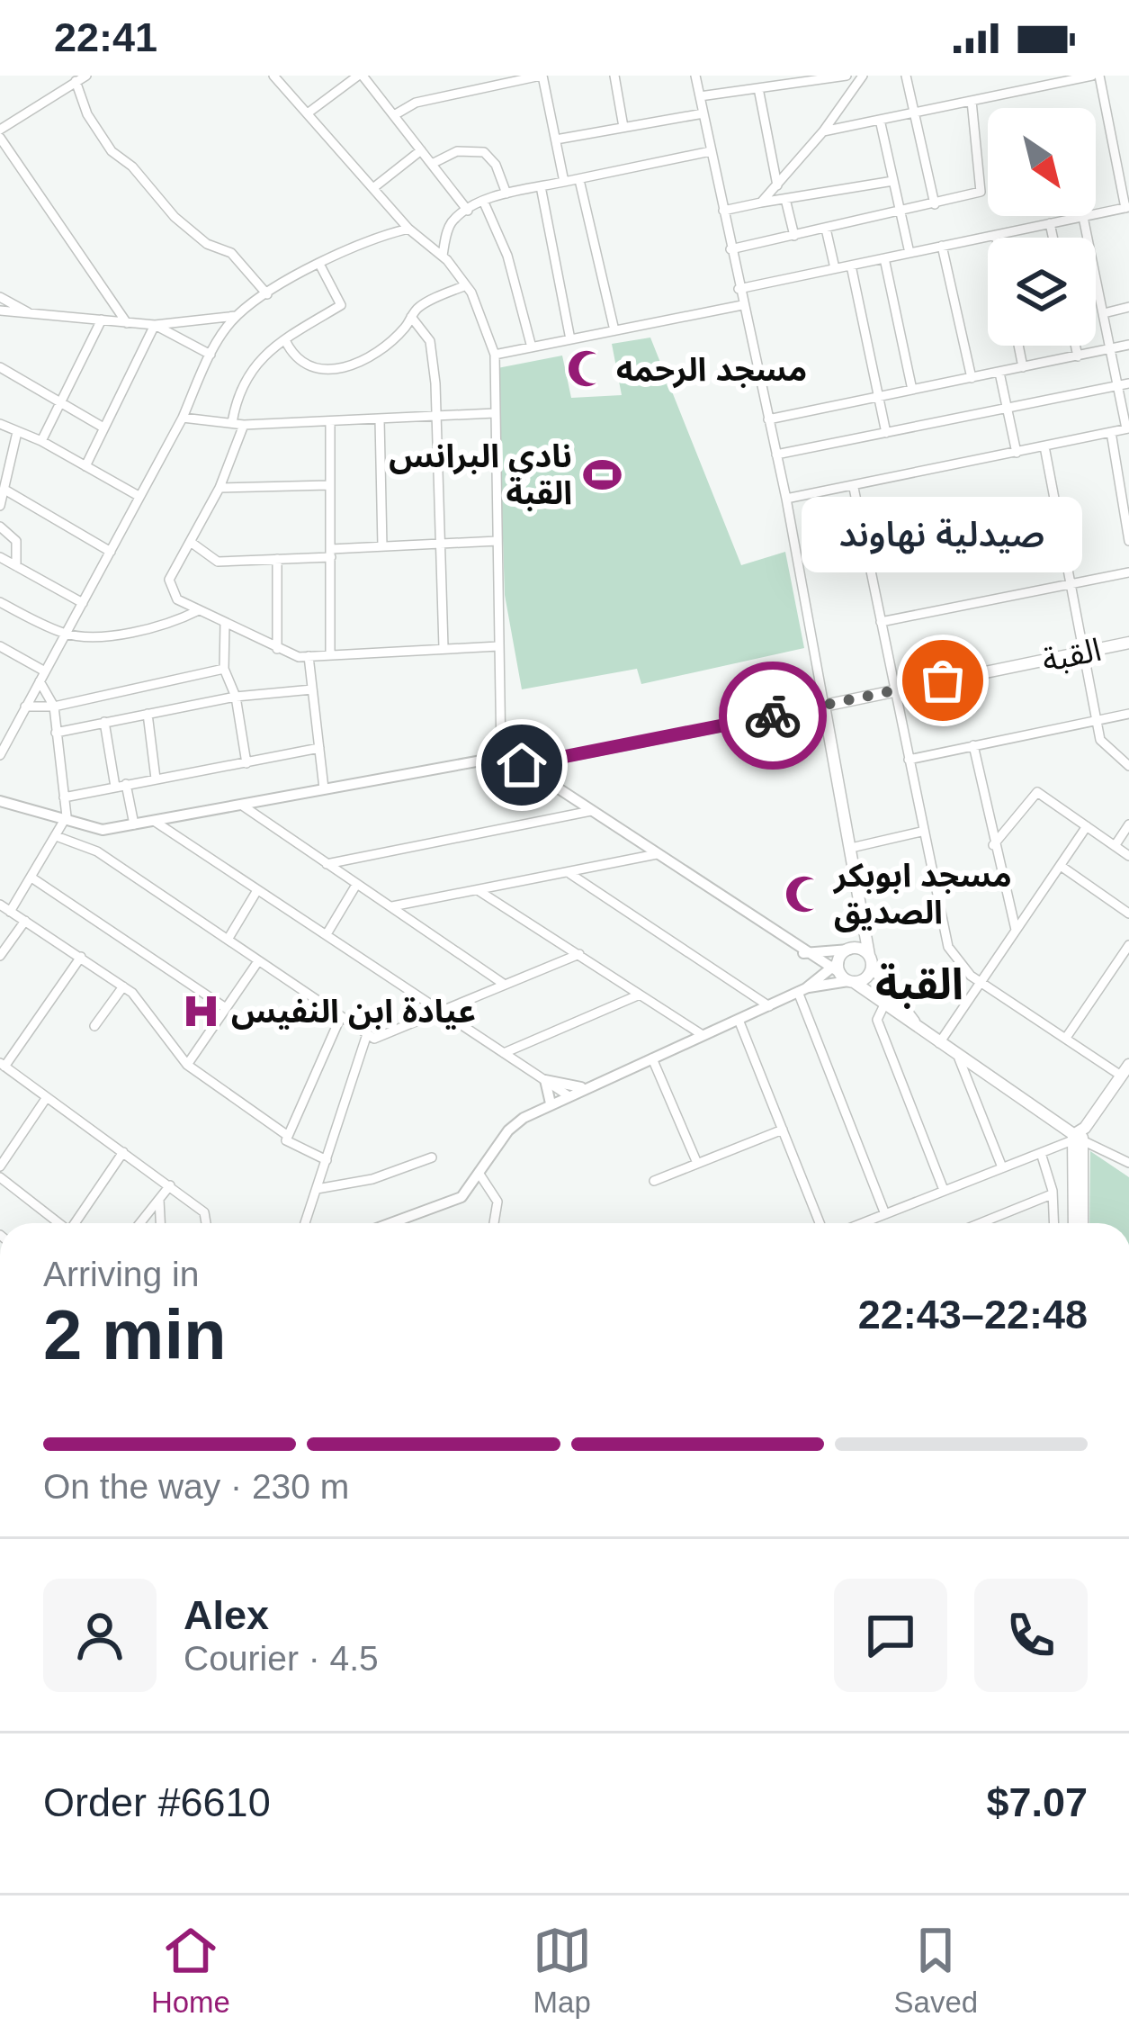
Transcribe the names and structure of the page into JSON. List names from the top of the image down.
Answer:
{
  "streets": {
    "main road": ["القبة"]
  },
  "districts": ["القبة"],
  "places": {
    "mosque": ["مسجد الرحمه", "مسجد ابوبكر الصديق"],
    "sports": ["نادي البرانس القبة"],
    "other": ["صيدلية نهاوند"],
    "hospital": ["عيادة ابن النفيس"]
  },
  "north": "bottom right",
  "page": {
    "status": "22:41",
    "bubble": "صيدلية نهاوند",
    "heading": ["2 min", "Arriving in", "22:43–22:48"],
    "panel": [
      "Alex",
      "Courier · 4.5",
      "Order #6610",
      "$7.07"
    ],
    "bar": "On the way · 230 m",
    "tabs": ["Home", "Map", "Saved"]
  }
}
